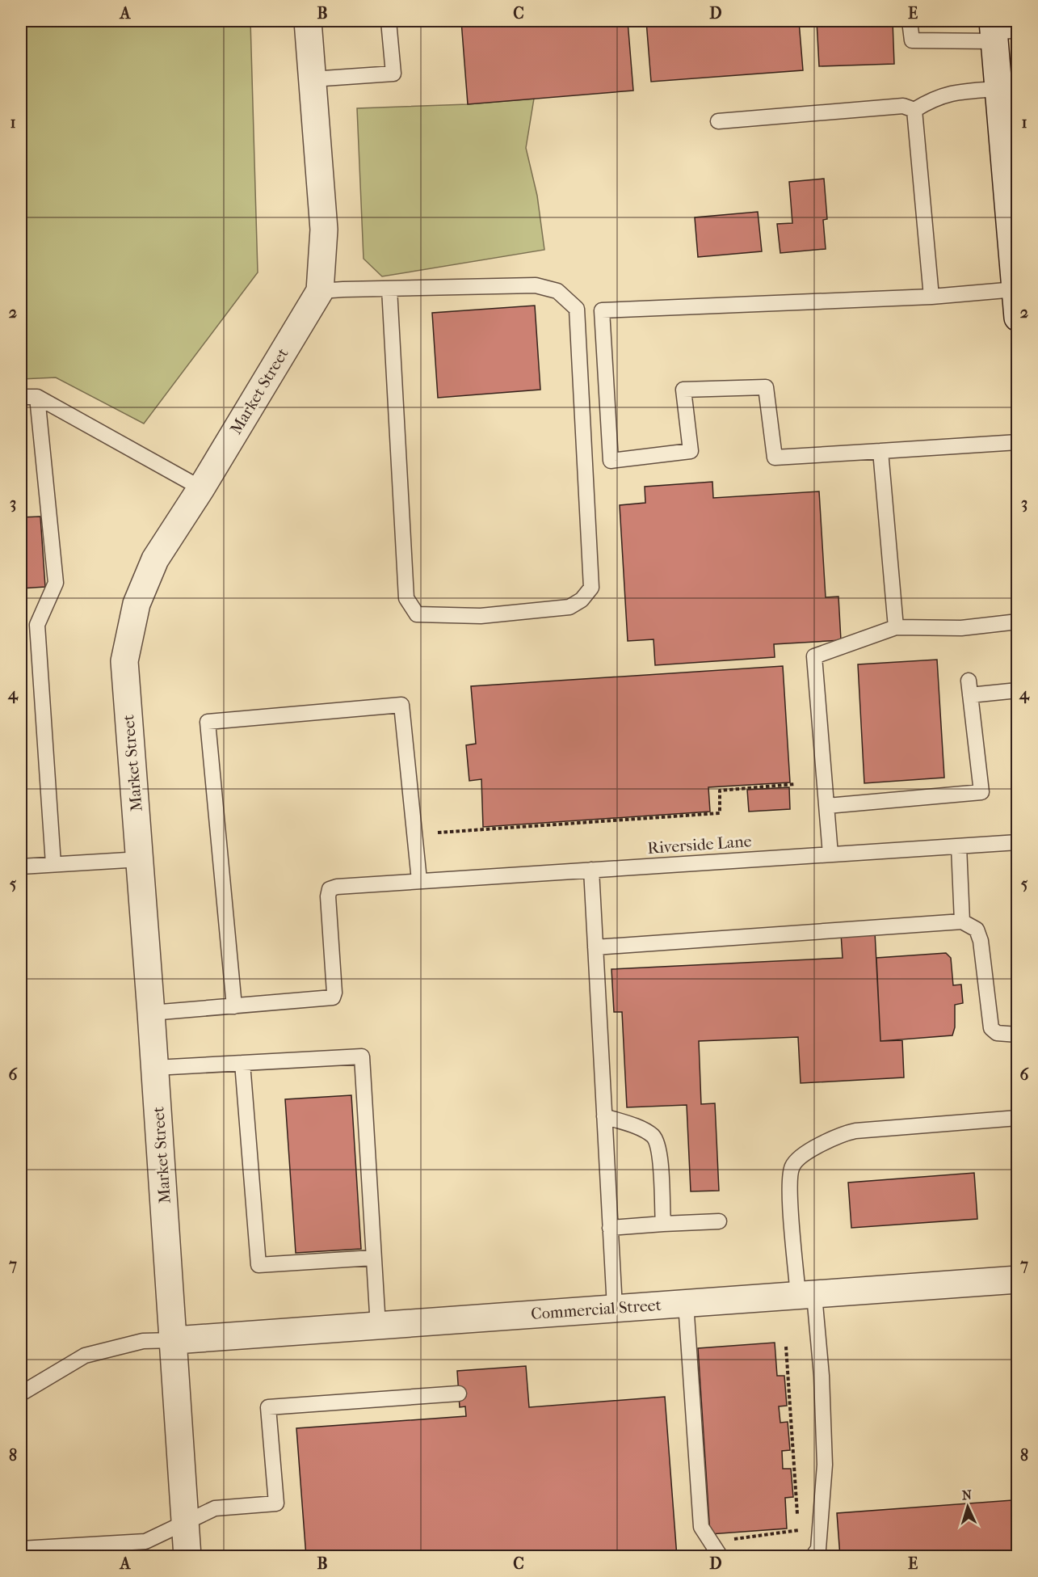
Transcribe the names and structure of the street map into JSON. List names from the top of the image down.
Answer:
{
  "streets": {
    "street": ["Market Street", "Commercial Street"],
    "lane": ["Riverside Lane"]
  },
  "crossings": [
    ["Market Street", "Commercial Street"]
  ],
  "north": "top",
  "grid": {
    "columns": [
      "A",
      "B",
      "C",
      "D",
      "E"
    ],
    "rows": [
      "1",
      "2",
      "3",
      "4",
      "5",
      "6",
      "7",
      "8"
    ]
  }
}
